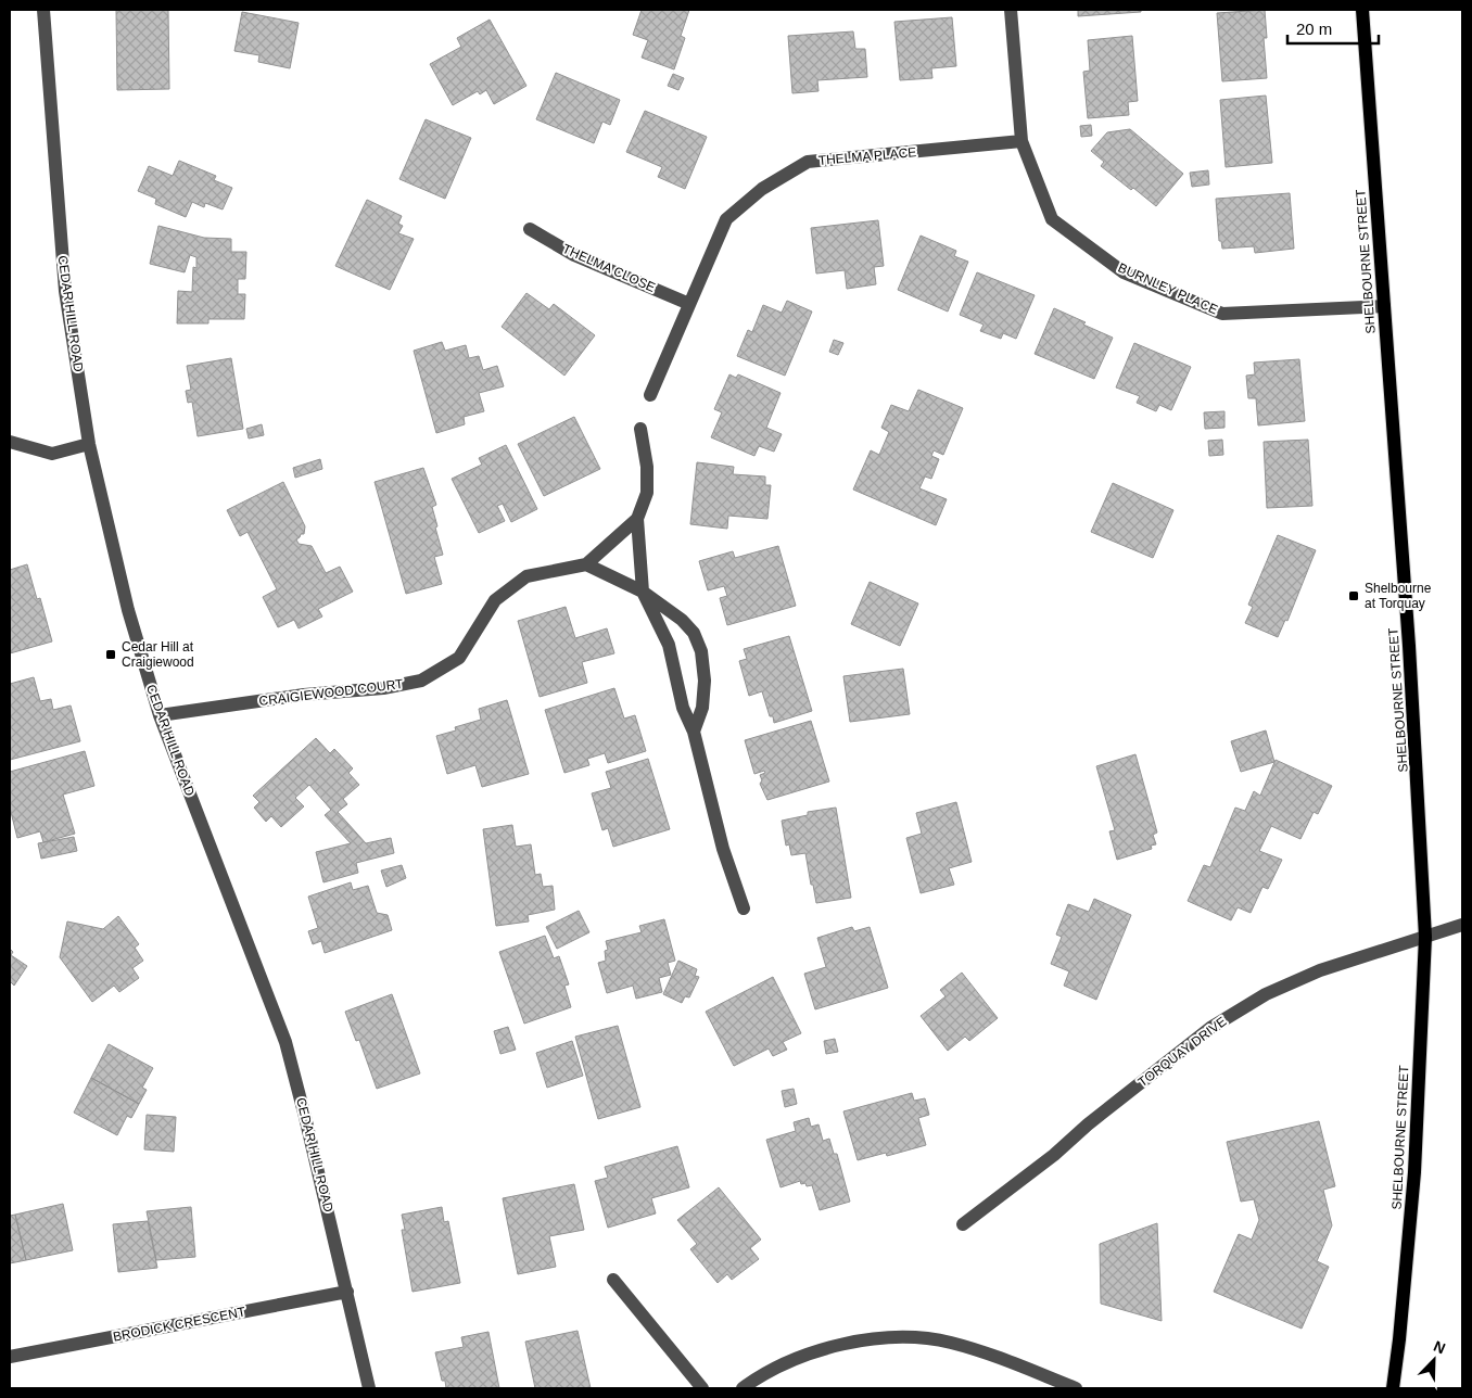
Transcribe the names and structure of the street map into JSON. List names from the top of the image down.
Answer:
{
  "streets": {
    "main road": ["SHELBOURNE STREET"],
    "street": [
      "THELMA PLACE",
      "THELMA CLOSE",
      "BURNLEY PLACE",
      "CEDAR HILL ROAD",
      "CRAIGIEWOOD COURT",
      "TORQUAY DRIVE",
      "BRODICK CRESCENT"
    ]
  },
  "crossings": [
    ["THELMA PLACE", "THELMA CLOSE"],
    ["THELMA PLACE", "BURNLEY PLACE"],
    ["SHELBOURNE STREET", "BURNLEY PLACE"],
    ["SHELBOURNE STREET", "TORQUAY DRIVE"],
    ["CEDAR HILL ROAD", "CRAIGIEWOOD COURT"],
    ["CEDAR HILL ROAD", "BRODICK CRESCENT"]
  ],
  "places": {
    "transit": ["Shelbourne at Torquay", "Cedar Hill at Craigiewood"]
  },
  "scale_bar": "20 m",
  "north": "top right"
}
